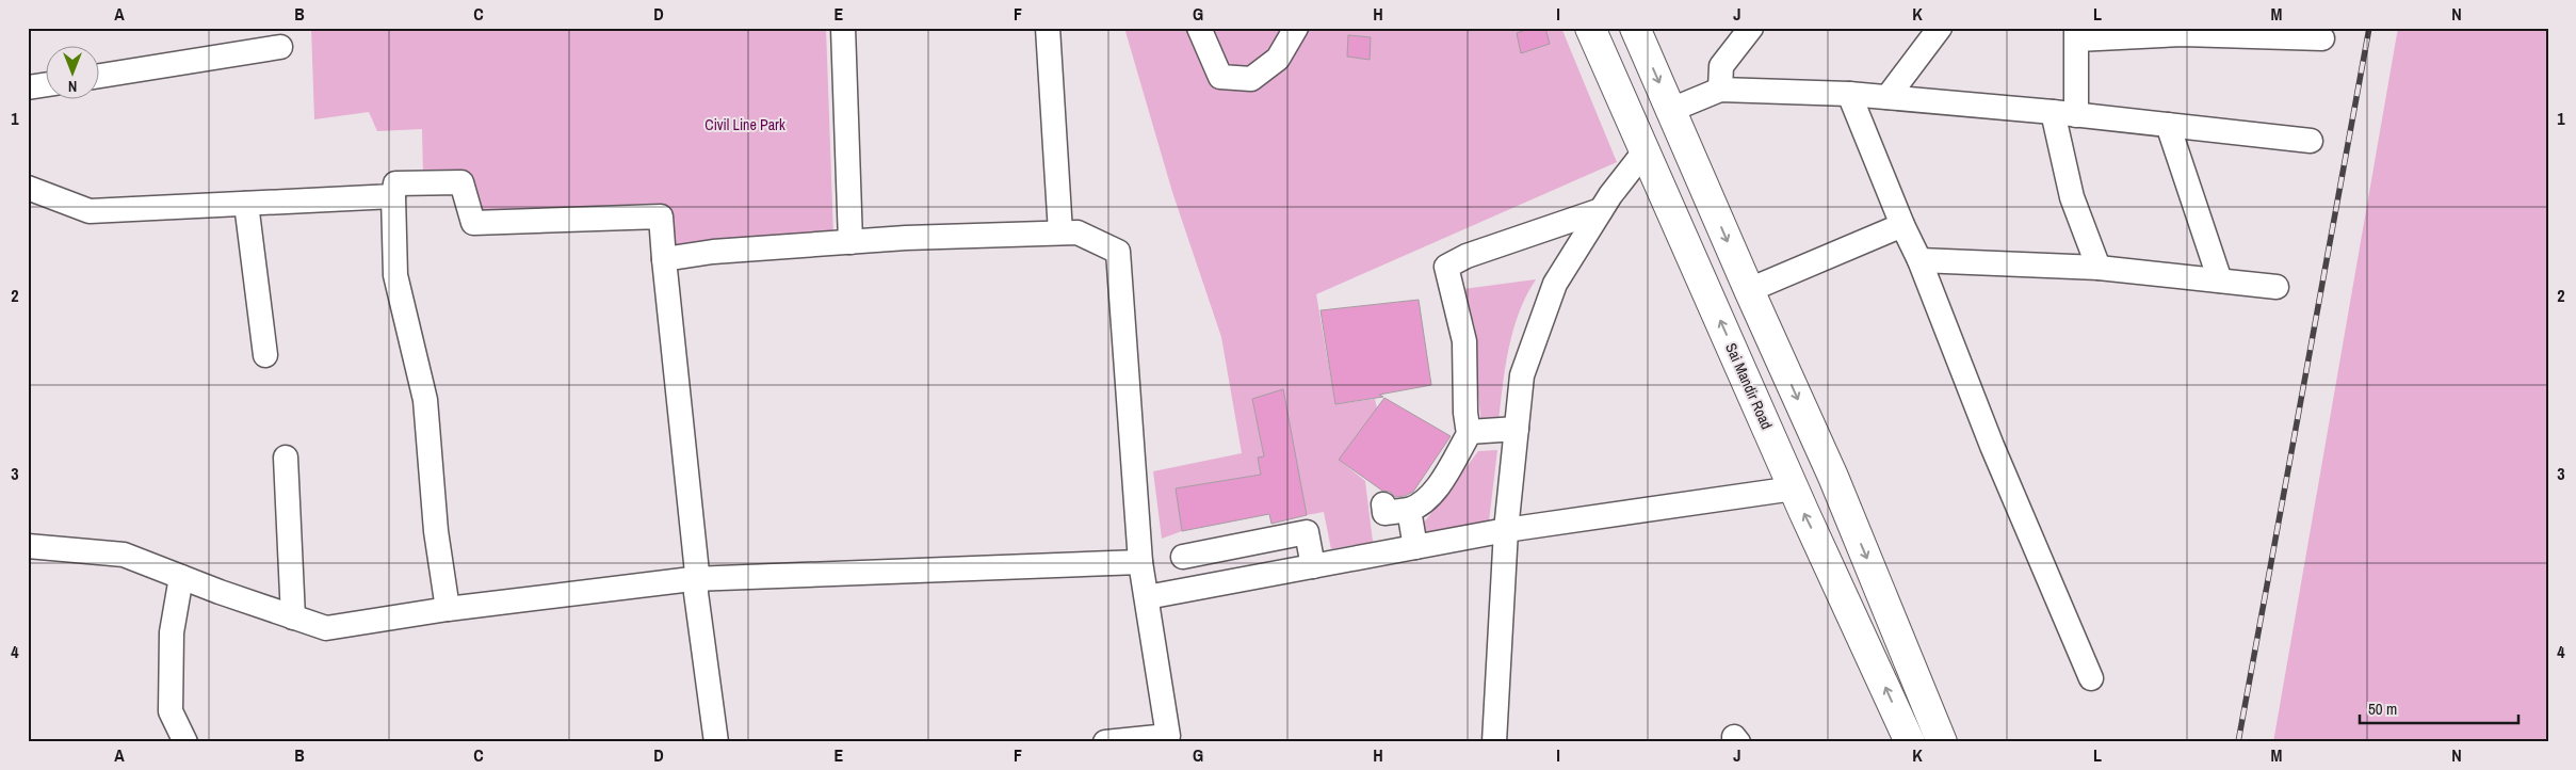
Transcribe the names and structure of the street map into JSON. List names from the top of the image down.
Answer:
{
  "streets": {
    "highway": ["Sai Mandir Road"]
  },
  "parks": ["Civil Line Park"],
  "scale_bar": "50 m",
  "north": "bottom",
  "grid": {
    "columns": [
      "A",
      "B",
      "C",
      "D",
      "E",
      "F",
      "G",
      "H",
      "I",
      "J",
      "K",
      "L",
      "M",
      "N"
    ],
    "rows": [
      "1",
      "2",
      "3",
      "4"
    ]
  }
}
